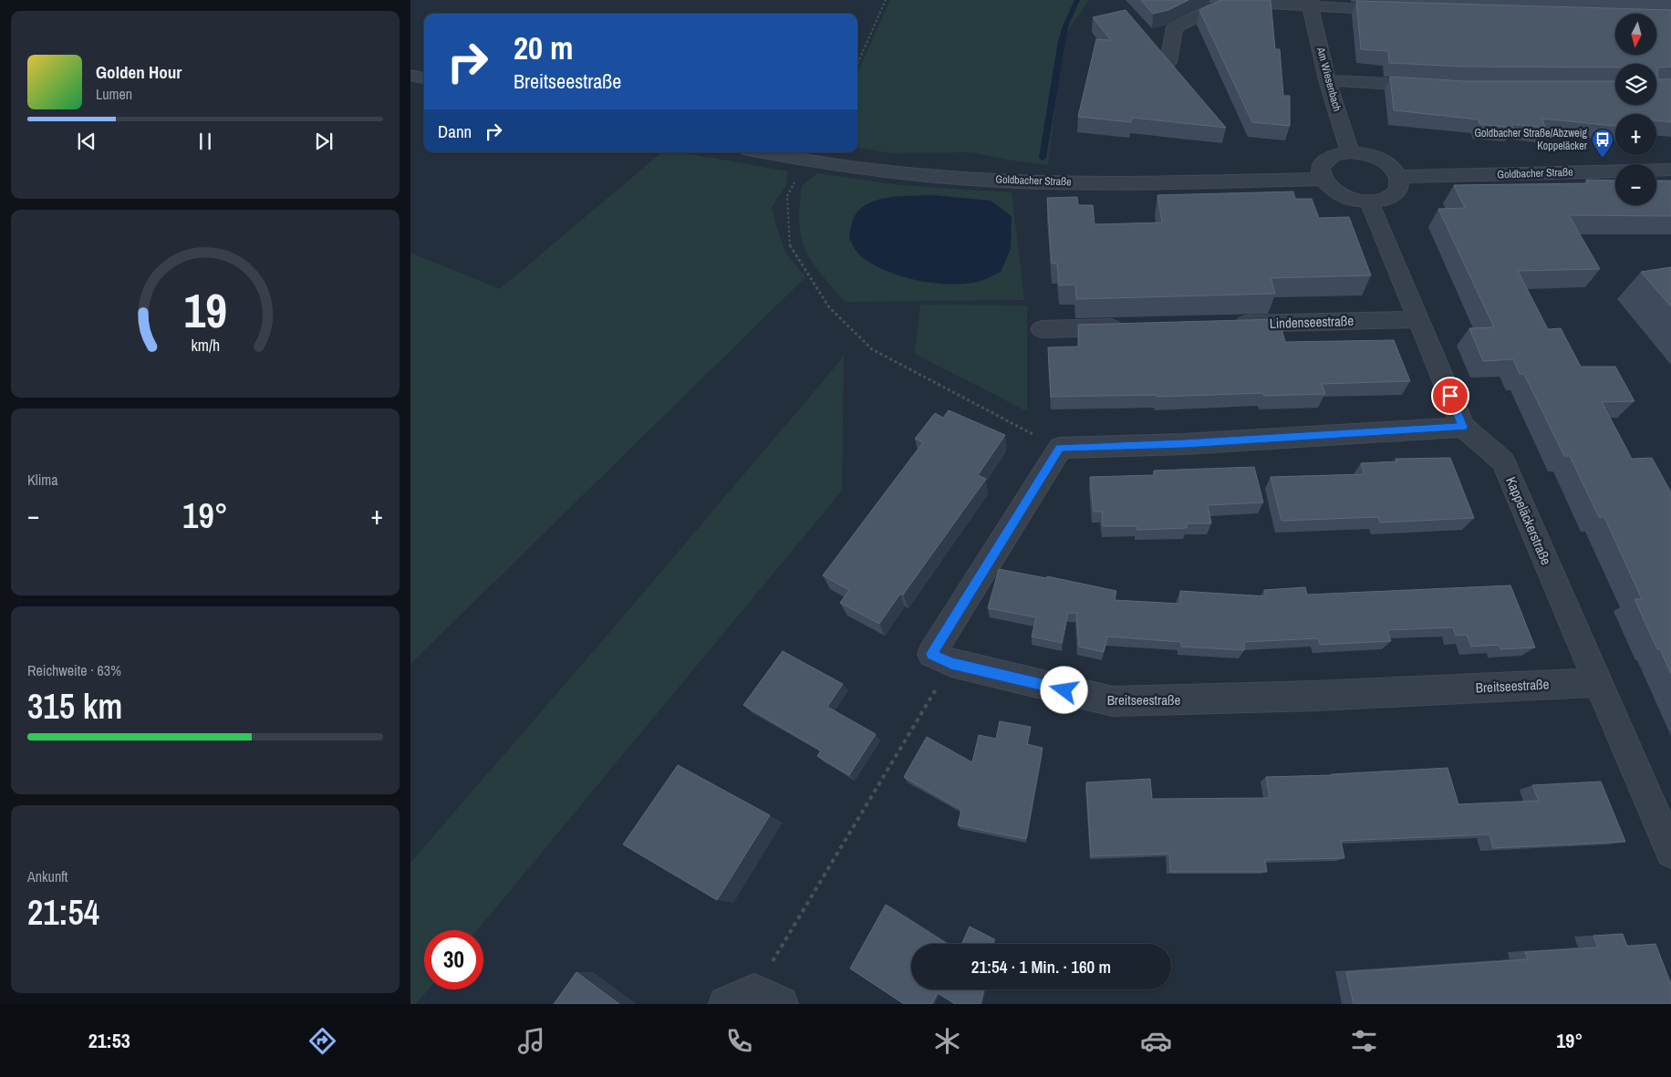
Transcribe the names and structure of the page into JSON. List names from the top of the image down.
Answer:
{
  "streets": {
    "street": [
      "Am Wiesenbach",
      "Goldbacher Straße",
      "Lindenseestraße",
      "Kappeläckerstraße",
      "Breitseestraße"
    ]
  },
  "crossings": [
    ["Am Wiesenbach", "Goldbacher Straße"],
    ["Am Wiesenbach", "Kappeläckerstraße"],
    ["Goldbacher Straße", "Kappeläckerstraße"],
    ["Lindenseestraße", "Kappeläckerstraße"],
    ["Kappeläckerstraße", "Breitseestraße"]
  ],
  "places": {
    "bus stop": ["Goldbacher Straße/Abzweig Koppeläcker"]
  },
  "north": "bottom",
  "page": {
    "map_buttons": ["+", "−"],
    "turn": ["20 m", "Breitseestraße"],
    "song": ["Golden Hour", "Lumen"],
    "then": "Dann",
    "tile": [
      "Klima",
      ["Reichweite · 63%", "315 km"],
      ["Ankunft", "21:54"]
    ],
    "heat": ["−", "19°", "+"],
    "limit": "30",
    "trip": "21:54 · 1 Min. · 160 m",
    "tabs": ["21:53", "19°"],
    "gauge": ["19", "km/h"]
  }
}
